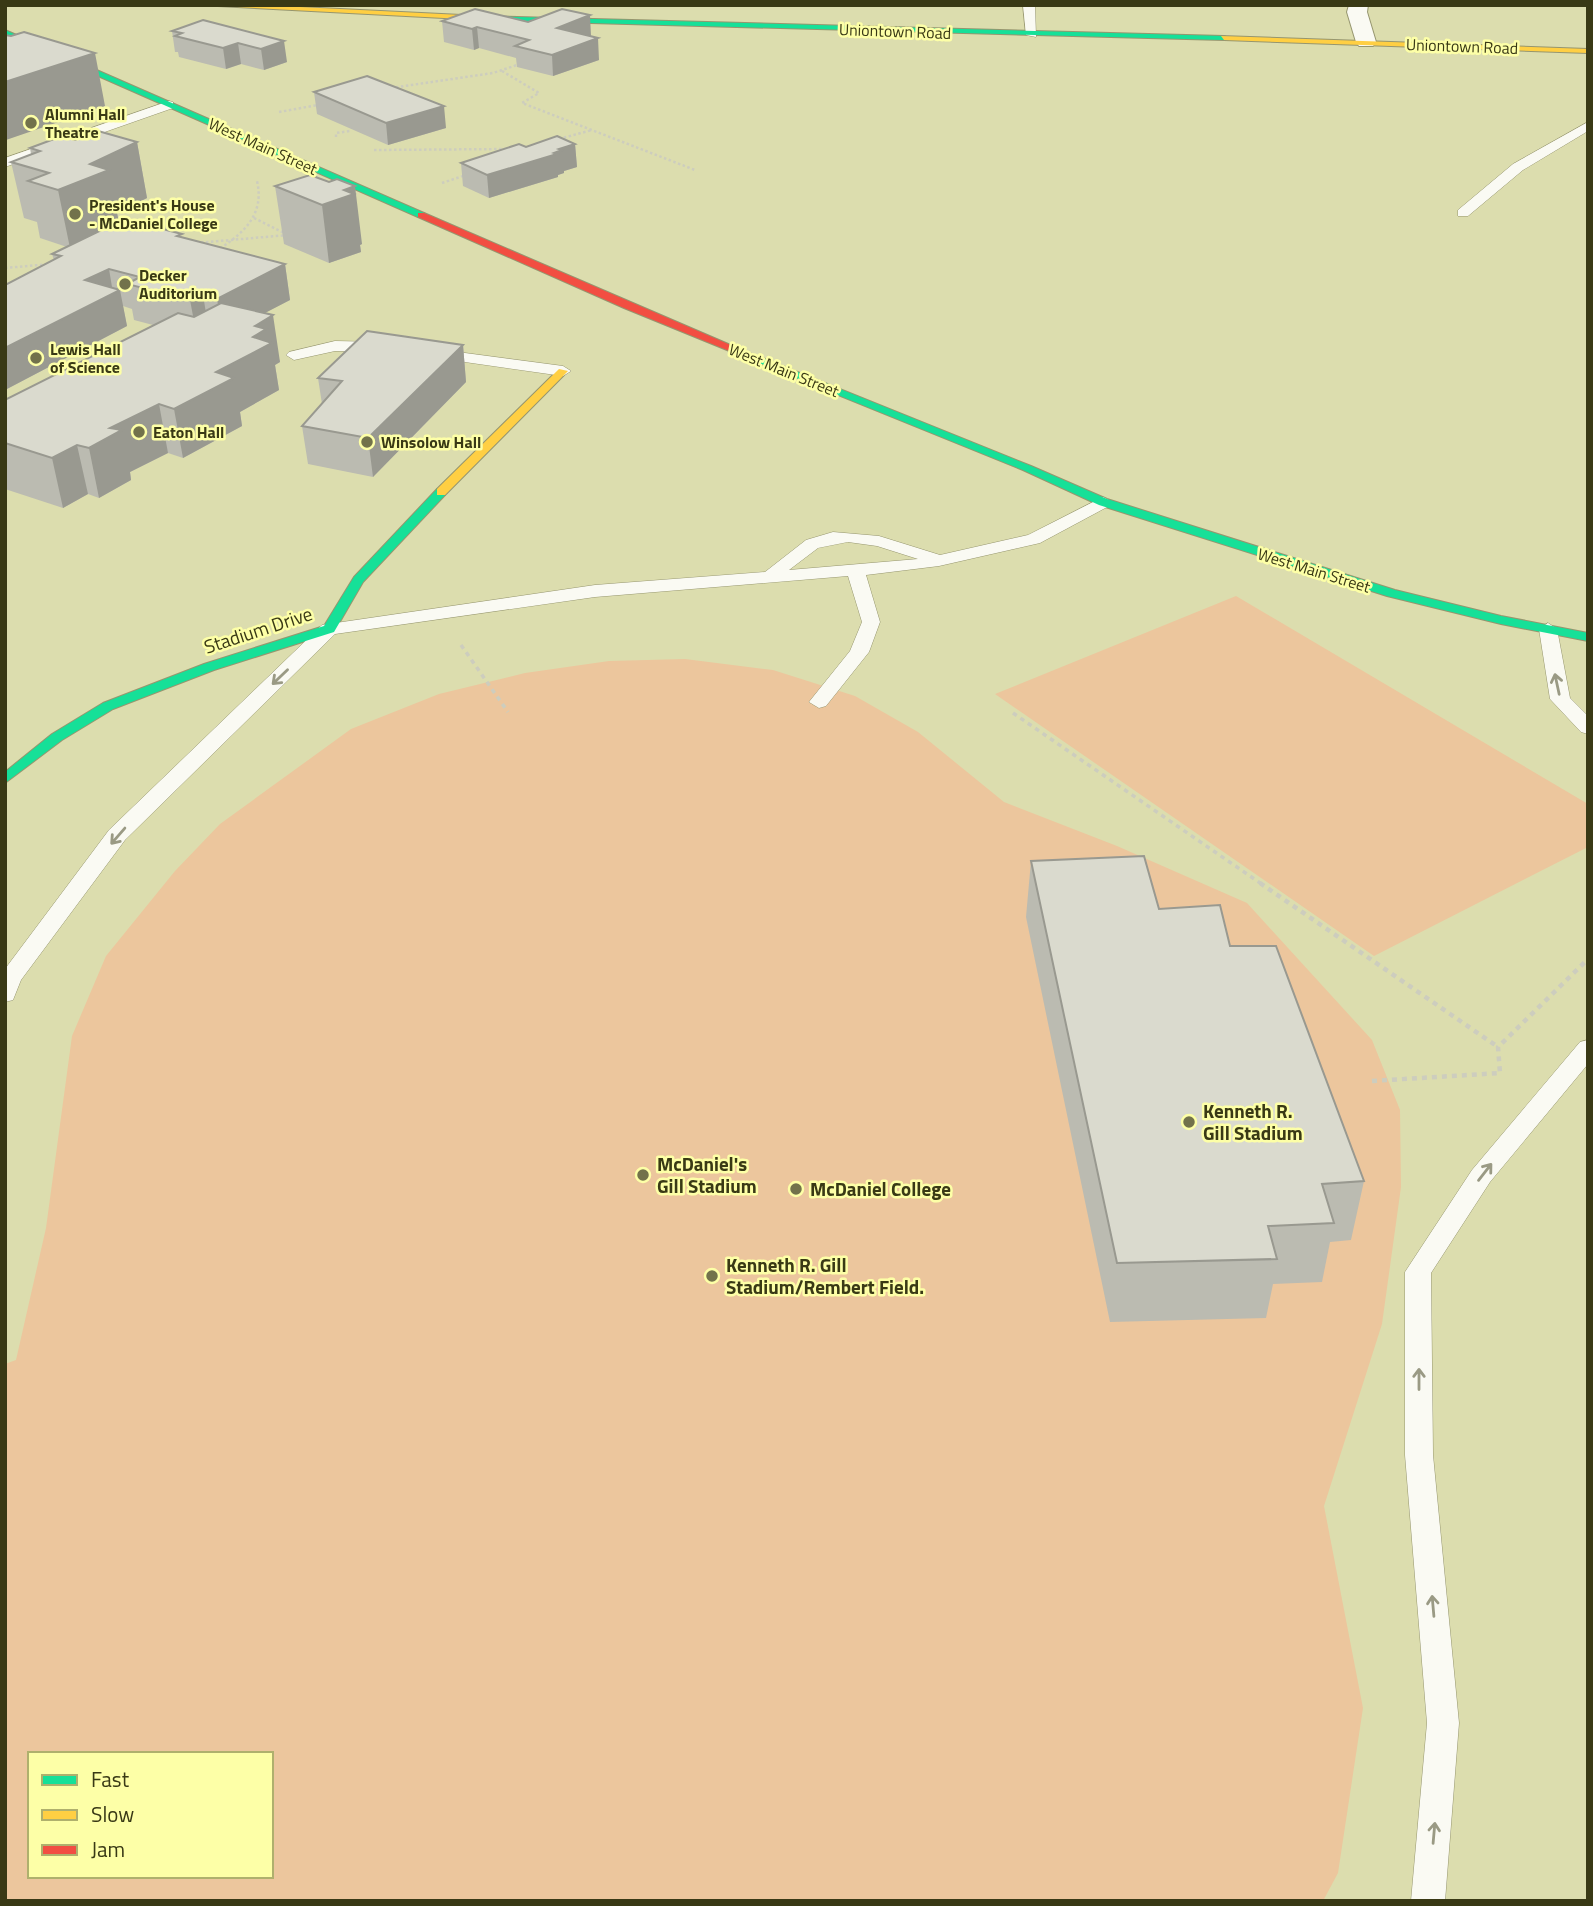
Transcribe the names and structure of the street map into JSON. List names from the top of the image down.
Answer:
{
  "streets": {
    "street": ["Uniontown Road", "West Main Street", "Stadium Drive"]
  },
  "places": [
    "Alumni Hall Theatre",
    "President's House - McDaniel College",
    "Decker Auditorium",
    "Lewis Hall of Science",
    "Eaton Hall",
    "Winsolow Hall",
    "Kenneth R. Gill Stadium",
    "McDaniel's Gill Stadium",
    "McDaniel College",
    "Kenneth R. Gill Stadium/Rembert Field."
  ],
  "legend": ["Fast", "Slow", "Jam"]
}
